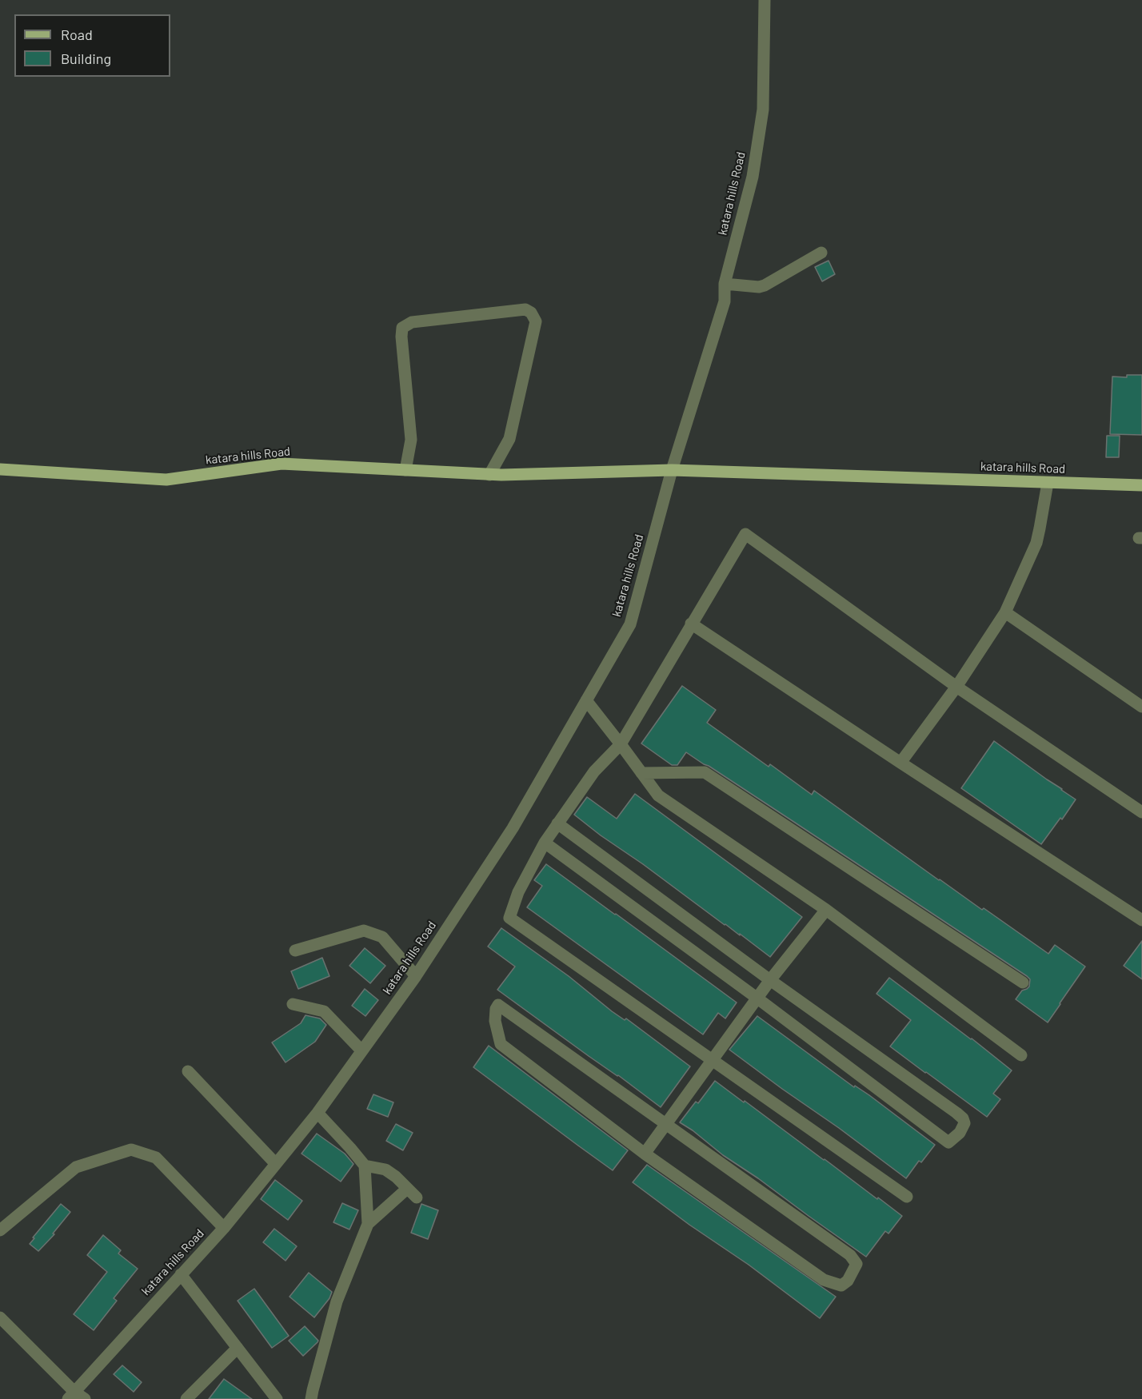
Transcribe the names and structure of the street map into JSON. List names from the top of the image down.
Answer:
{
  "streets": {
    "main road": ["katara hills Road"]
  },
  "legend": ["Road", "Building"]
}
